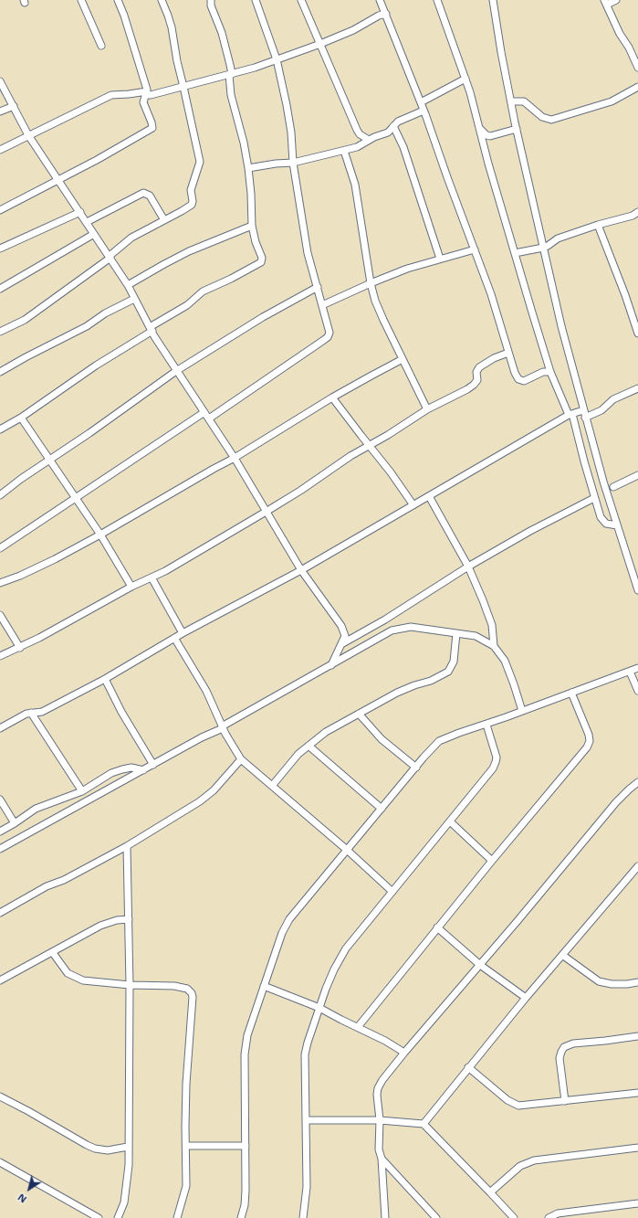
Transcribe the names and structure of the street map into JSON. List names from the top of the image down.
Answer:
{
  "north": "bottom left"
}
